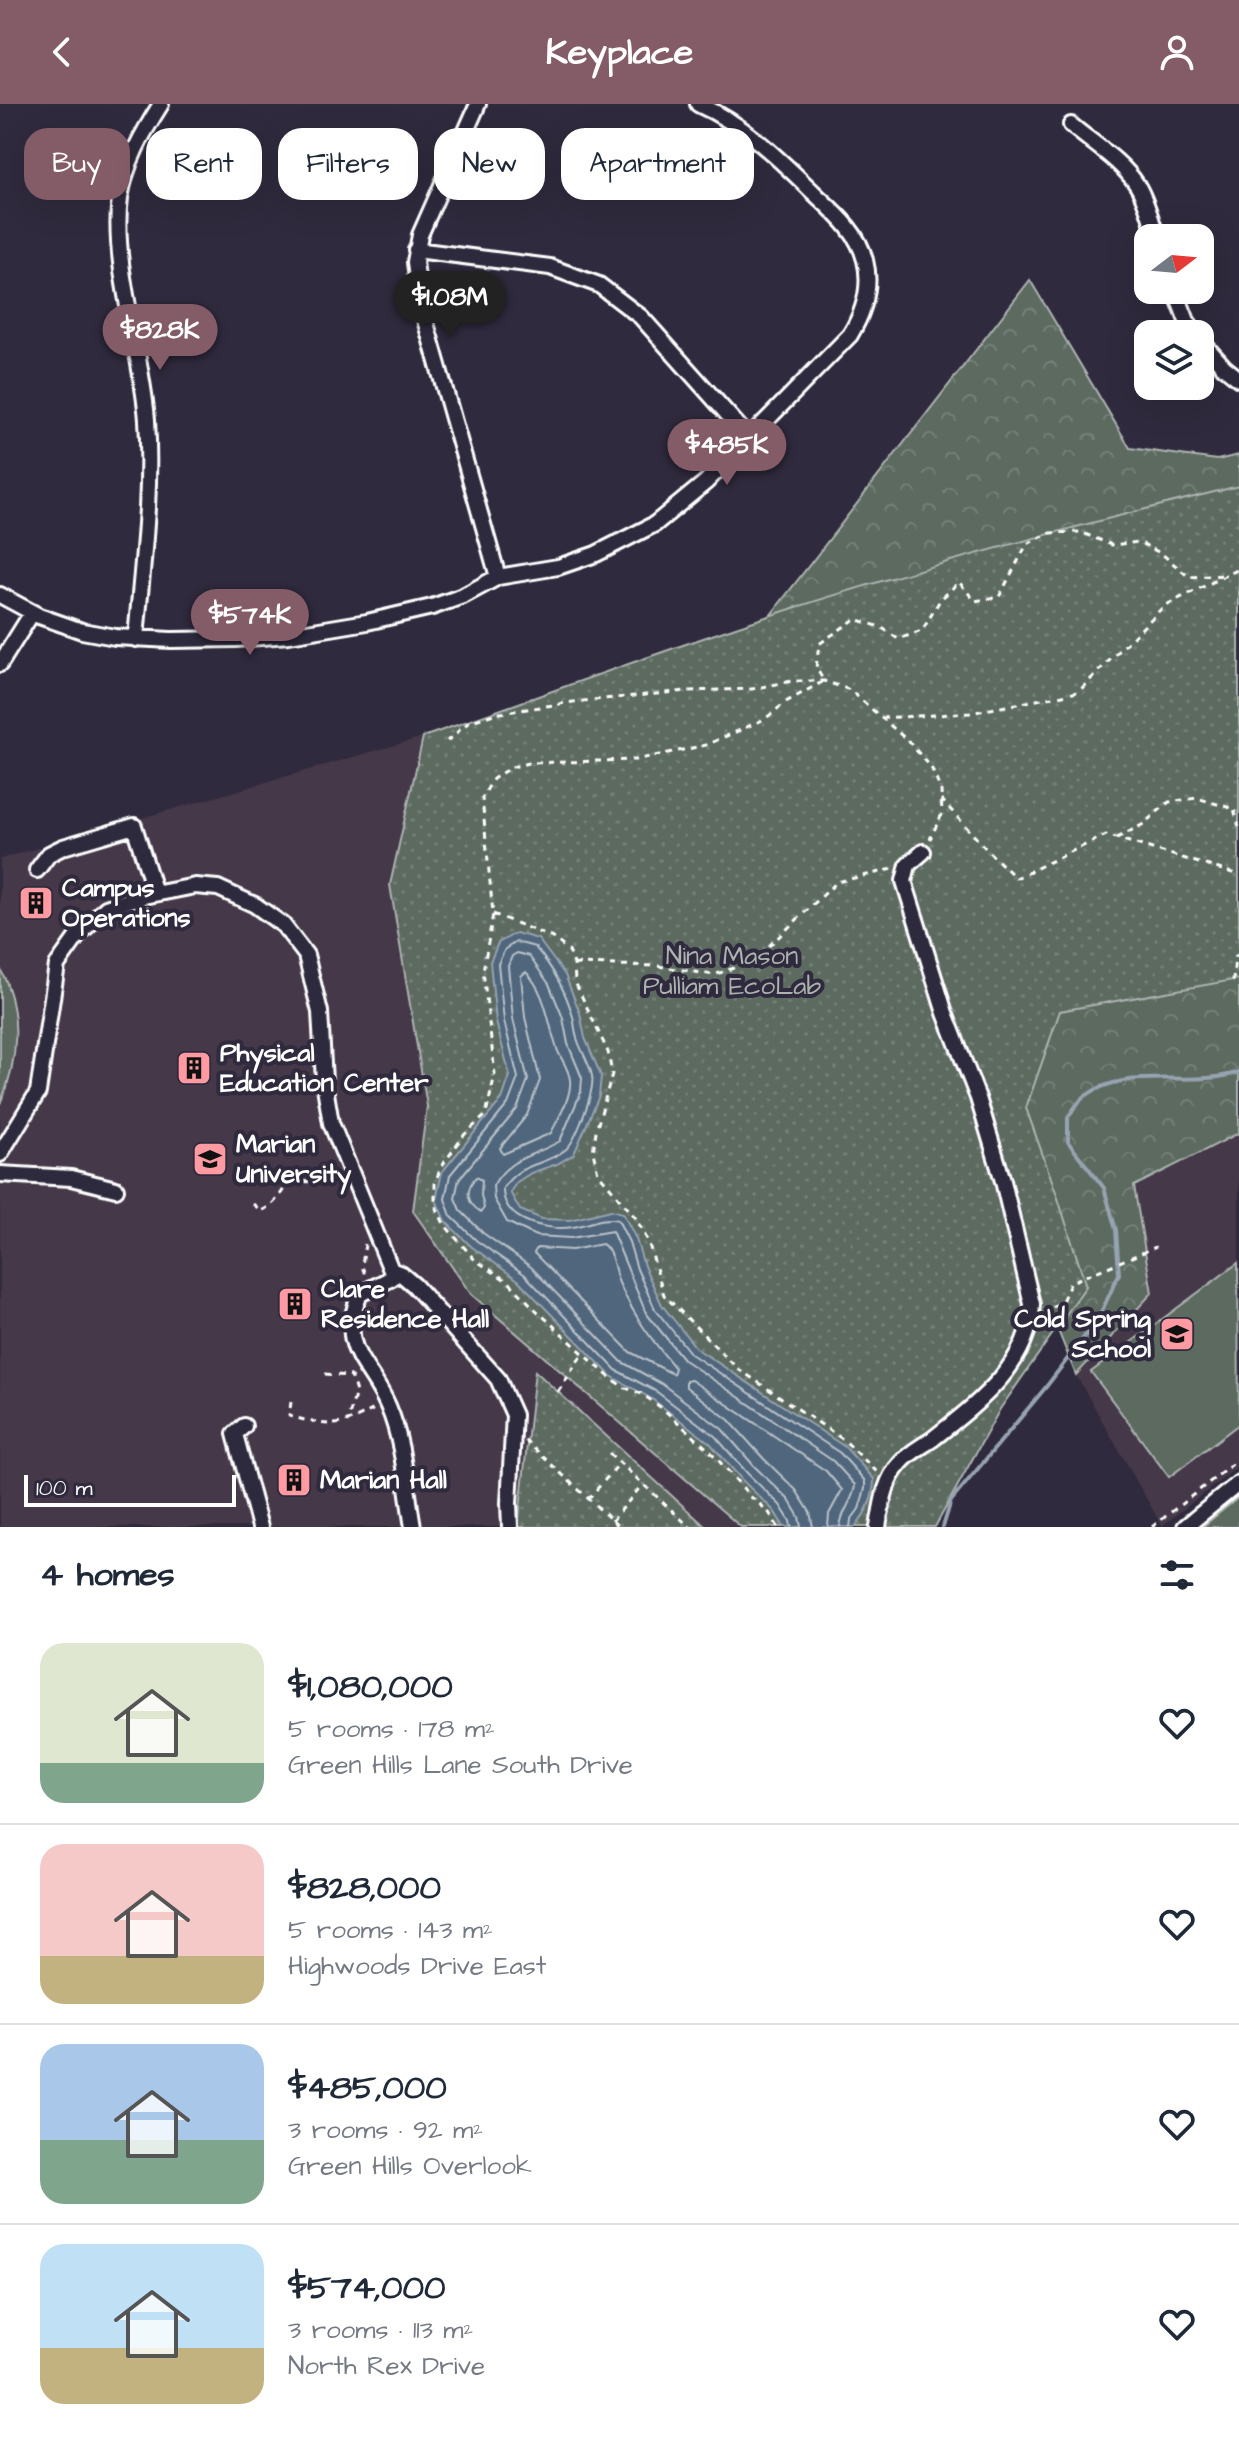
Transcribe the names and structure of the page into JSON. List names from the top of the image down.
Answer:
{
  "parks": ["Nina Mason Pulliam EcoLab"],
  "places": {
    "building": [
      "Campus Operations",
      "Physical Education Center",
      "Clare Residence Hall",
      "Marian Hall"
    ],
    "school or university": ["Marian University", "Cold Spring School"]
  },
  "scale_bar": "100 m",
  "north": "right",
  "page": {
    "header": "Keyplace",
    "chip": [
      "Buy",
      "Rent",
      "Filters",
      "New",
      "Apartment"
    ],
    "price": [
      "$1.08M",
      "$828K",
      "$485K",
      "$574K"
    ],
    "scale": "100 m",
    "heading": "4 homes",
    "list": [
      {
        "name": "$1,080,000",
        "note": "5 rooms · 178 m² · Green Hills Lane South Drive"
      },
      {
        "name": "$828,000",
        "note": "5 rooms · 143 m² · Highwoods Drive East"
      },
      {
        "name": "$485,000",
        "note": "3 rooms · 92 m² · Green Hills Overlook"
      },
      {
        "name": "$574,000",
        "note": "3 rooms · 113 m² · North Rex Drive"
      }
    ]
  }
}
